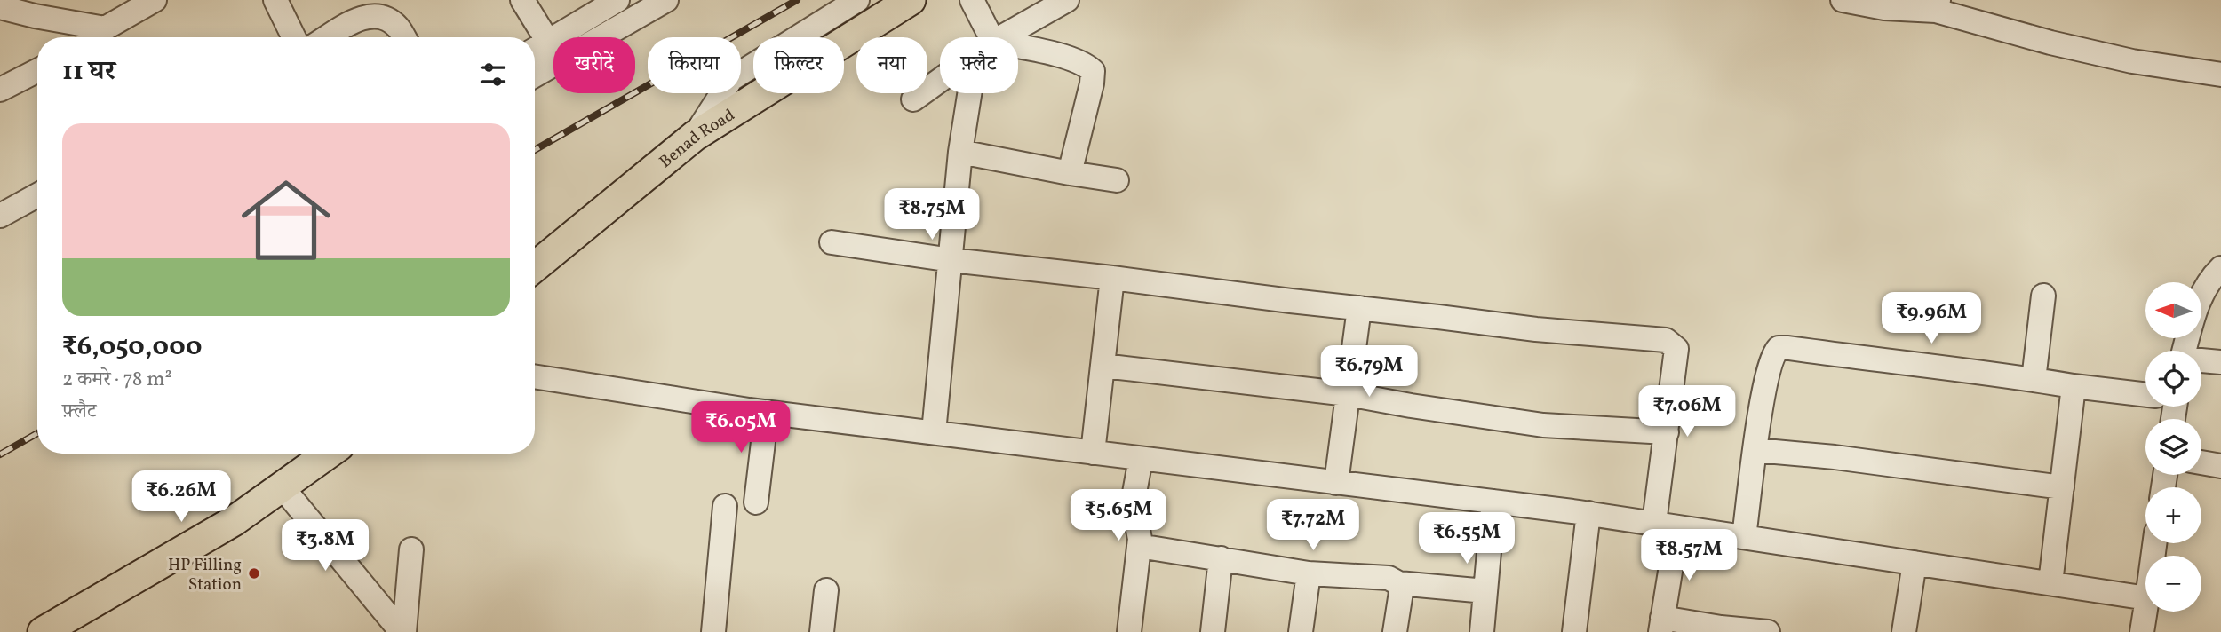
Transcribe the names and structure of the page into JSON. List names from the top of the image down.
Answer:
{
  "streets": {
    "main road": ["Benad Road"]
  },
  "places": ["HP Filling Station"],
  "north": "left",
  "page": {
    "chip": [
      "खरीदें",
      "किराया",
      "फ़िल्टर",
      "नया",
      "फ़्लैट"
    ],
    "heading": "11 घर",
    "list": [
      {
        "name": "₹6,050,000",
        "note": "2 कमरे · 78 m² · फ़्लैट"
      }
    ],
    "price": [
      "₹8.75M",
      "₹9.96M",
      "₹6.79M",
      "₹7.06M",
      "₹6.05M",
      "₹6.26M",
      "₹5.65M",
      "₹7.72M",
      "₹6.55M",
      "₹3.8M",
      "₹8.57M"
    ],
    "map_buttons": ["+", "−"]
  }
}
